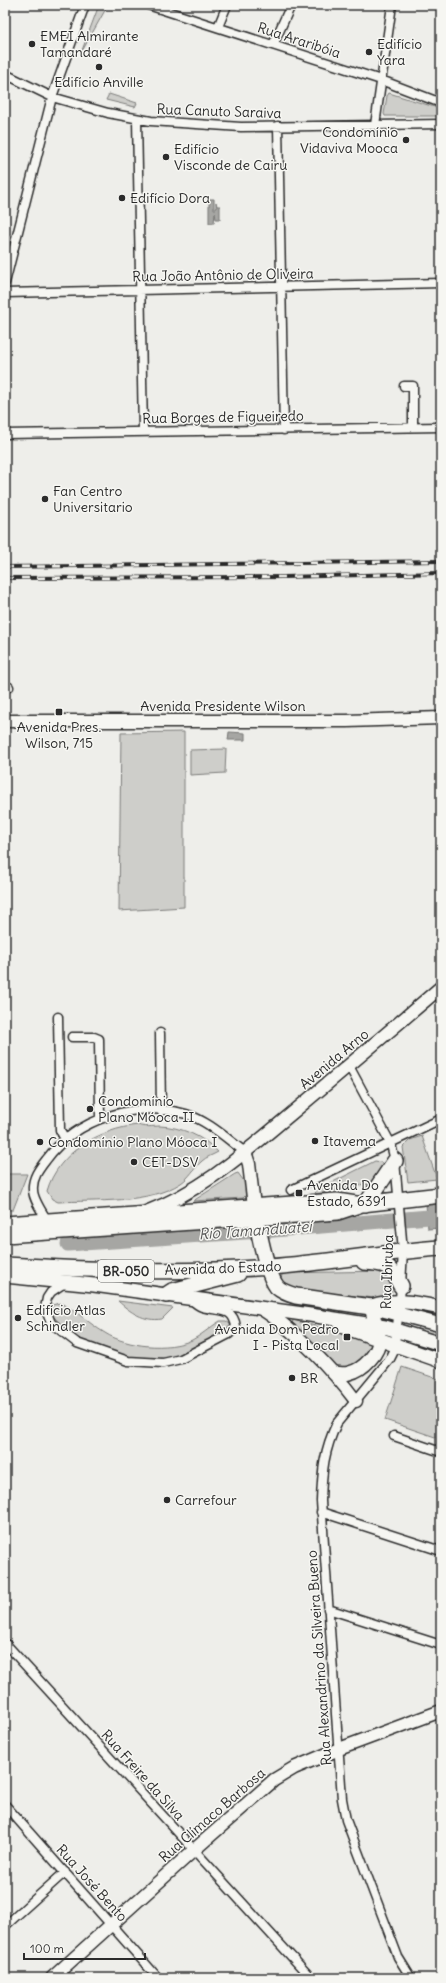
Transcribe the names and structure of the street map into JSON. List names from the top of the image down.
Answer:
{
  "streets": {
    "highway": ["Avenida do Estado", "BR-050"],
    "main road": ["Avenida Presidente Wilson", "Avenida Arno", "Rua Clímaco Barbosa"],
    "street": [
      "Rua Araribóia",
      "Rua Canuto Saraiva",
      "Rua João Antônio de Oliveira",
      "Rua Borges de Figueiredo",
      "Rua Ibiruba",
      "Rua Alexandrino da Silveira Bueno",
      "Rua Freire da Silva",
      "Rua José Bento"
    ]
  },
  "crossings": [
    ["Avenida Arno", "Rua Ibiruba"],
    ["Avenida do Estado", "Rua Ibiruba"],
    ["Rua Ibiruba", "Rua Alexandrino da Silveira Bueno"],
    ["Rua Alexandrino da Silveira Bueno", "Rua Clímaco Barbosa"],
    ["Rua Freire da Silva", "Rua Clímaco Barbosa"],
    ["Rua Clímaco Barbosa", "Rua José Bento"]
  ],
  "water": ["Rio Tamanduateí"],
  "places": {
    "other": [
      "EMEI Almirante Tamandaré",
      "Edifício Yara",
      "Edifício Anville",
      "Condomínio Vidaviva Mooca",
      "Edifício Visconde de Cairu",
      "Edifício Dora",
      "Fan Centro Universitario",
      "Condomínio Plano Móoca II",
      "Itavema",
      "Condomínio Plano Móoca I",
      "CET-DSV",
      "Edifício Atlas Schindler",
      "BR",
      "Carrefour"
    ],
    "transit": ["Avenida Pres. Wilson, 715", "Avenida Do Estado, 6391", "Avenida Dom Pedro I - Pista Local"]
  },
  "scale_bar": "100 m"
}
